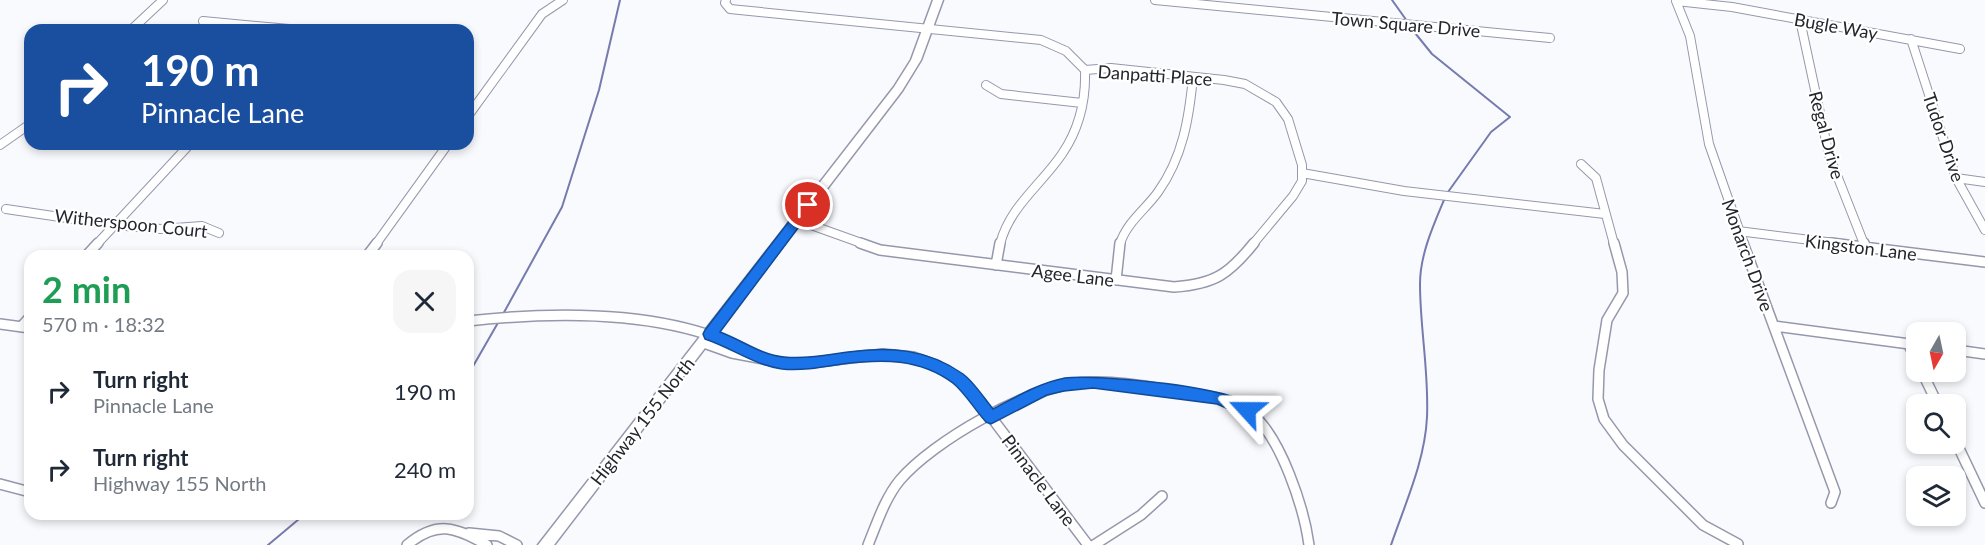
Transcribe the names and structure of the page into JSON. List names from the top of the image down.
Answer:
{
  "streets": {
    "main road": ["Highway 155 North"],
    "street": [
      "Town Square Drive",
      "Bugle Way",
      "Danpatti Place",
      "Regal Drive",
      "Tudor Drive",
      "Witherspoon Court",
      "Kingston Lane",
      "Monarch Drive",
      "Agee Lane",
      "Pinnacle Lane"
    ]
  },
  "crossings": [
    ["Bugle Way", "Regal Drive"],
    ["Bugle Way", "Tudor Drive"],
    ["Bugle Way", "Monarch Drive"],
    ["Danpatti Place", "Agee Lane"],
    ["Danpatti Place", "Highway 155 North"],
    ["Regal Drive", "Kingston Lane"],
    ["Kingston Lane", "Monarch Drive"],
    ["Agee Lane", "Highway 155 North"],
    ["Highway 155 North", "Pinnacle Lane"]
  ],
  "north": "bottom",
  "page": {
    "turn": ["190 m", "Pinnacle Lane"],
    "heading": ["2 min", "570 m · 18:32"],
    "list": [
      {
        "name": "Turn right",
        "note": "Pinnacle Lane",
        "value": "190 m"
      },
      {
        "name": "Turn right",
        "note": "Highway 155 North",
        "value": "240 m"
      }
    ]
  }
}
